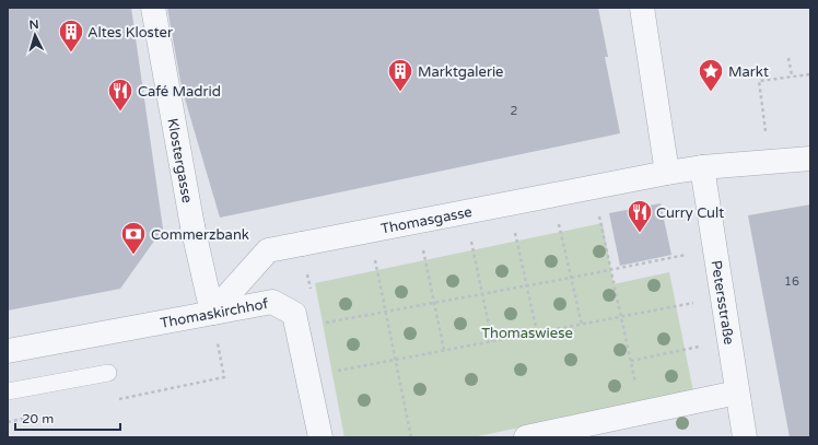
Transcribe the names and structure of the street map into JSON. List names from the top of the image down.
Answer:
{
  "streets": {
    "street": [
      "Klostergasse",
      "Thomasgasse",
      "Petersstraße",
      "Thomaskirchhof"
    ]
  },
  "crossings": [
    ["Klostergasse", "Thomasgasse"],
    ["Klostergasse", "Thomaskirchhof"],
    ["Thomasgasse", "Thomaskirchhof"]
  ],
  "parks": ["Thomaswiese"],
  "places": {
    "building": ["Altes Kloster", "Marktgalerie"],
    "place": ["Markt"],
    "restaurant": ["Café Madrid", "Curry Cult"],
    "bank": ["Commerzbank"]
  },
  "house_numbers": ["2", "16"],
  "scale_bar": "20 m",
  "north": "top"
}
